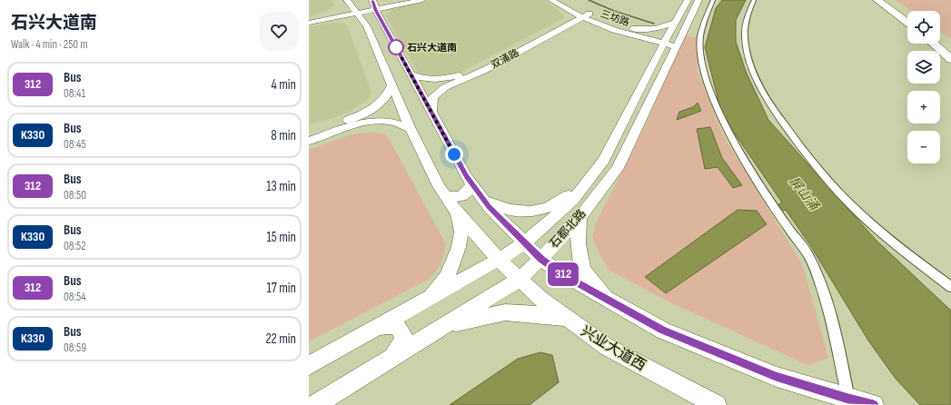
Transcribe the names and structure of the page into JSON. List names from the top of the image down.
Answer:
{
  "streets": {
    "main road": [
      "三坊路",
      "双涌路",
      "石都北路",
      "兴业大道西"
    ]
  },
  "crossings": [
    ["三坊路", "双涌路"],
    ["三坊路", "石都北路"],
    ["石都北路", "兴业大道西"]
  ],
  "water": ["屏山涌"],
  "places": ["石兴大道南"],
  "lines": ["bus line 312"],
  "page": {
    "heading": ["石兴大道南", "Walk · 4 min · 250 m"],
    "on_map": "312",
    "map_buttons": ["+", "−"],
    "list": [
      {
        "mark": "312",
        "name": "Bus",
        "note": "08:41",
        "value": "4 min"
      },
      {
        "mark": "K330",
        "name": "Bus",
        "note": "08:45",
        "value": "8 min"
      },
      {
        "mark": "312",
        "name": "Bus",
        "note": "08:50",
        "value": "13 min"
      },
      {
        "mark": "K330",
        "name": "Bus",
        "note": "08:52",
        "value": "15 min"
      },
      {
        "mark": "312",
        "name": "Bus",
        "note": "08:54",
        "value": "17 min"
      },
      {
        "mark": "K330",
        "name": "Bus",
        "note": "08:59",
        "value": "22 min"
      }
    ]
  }
}
